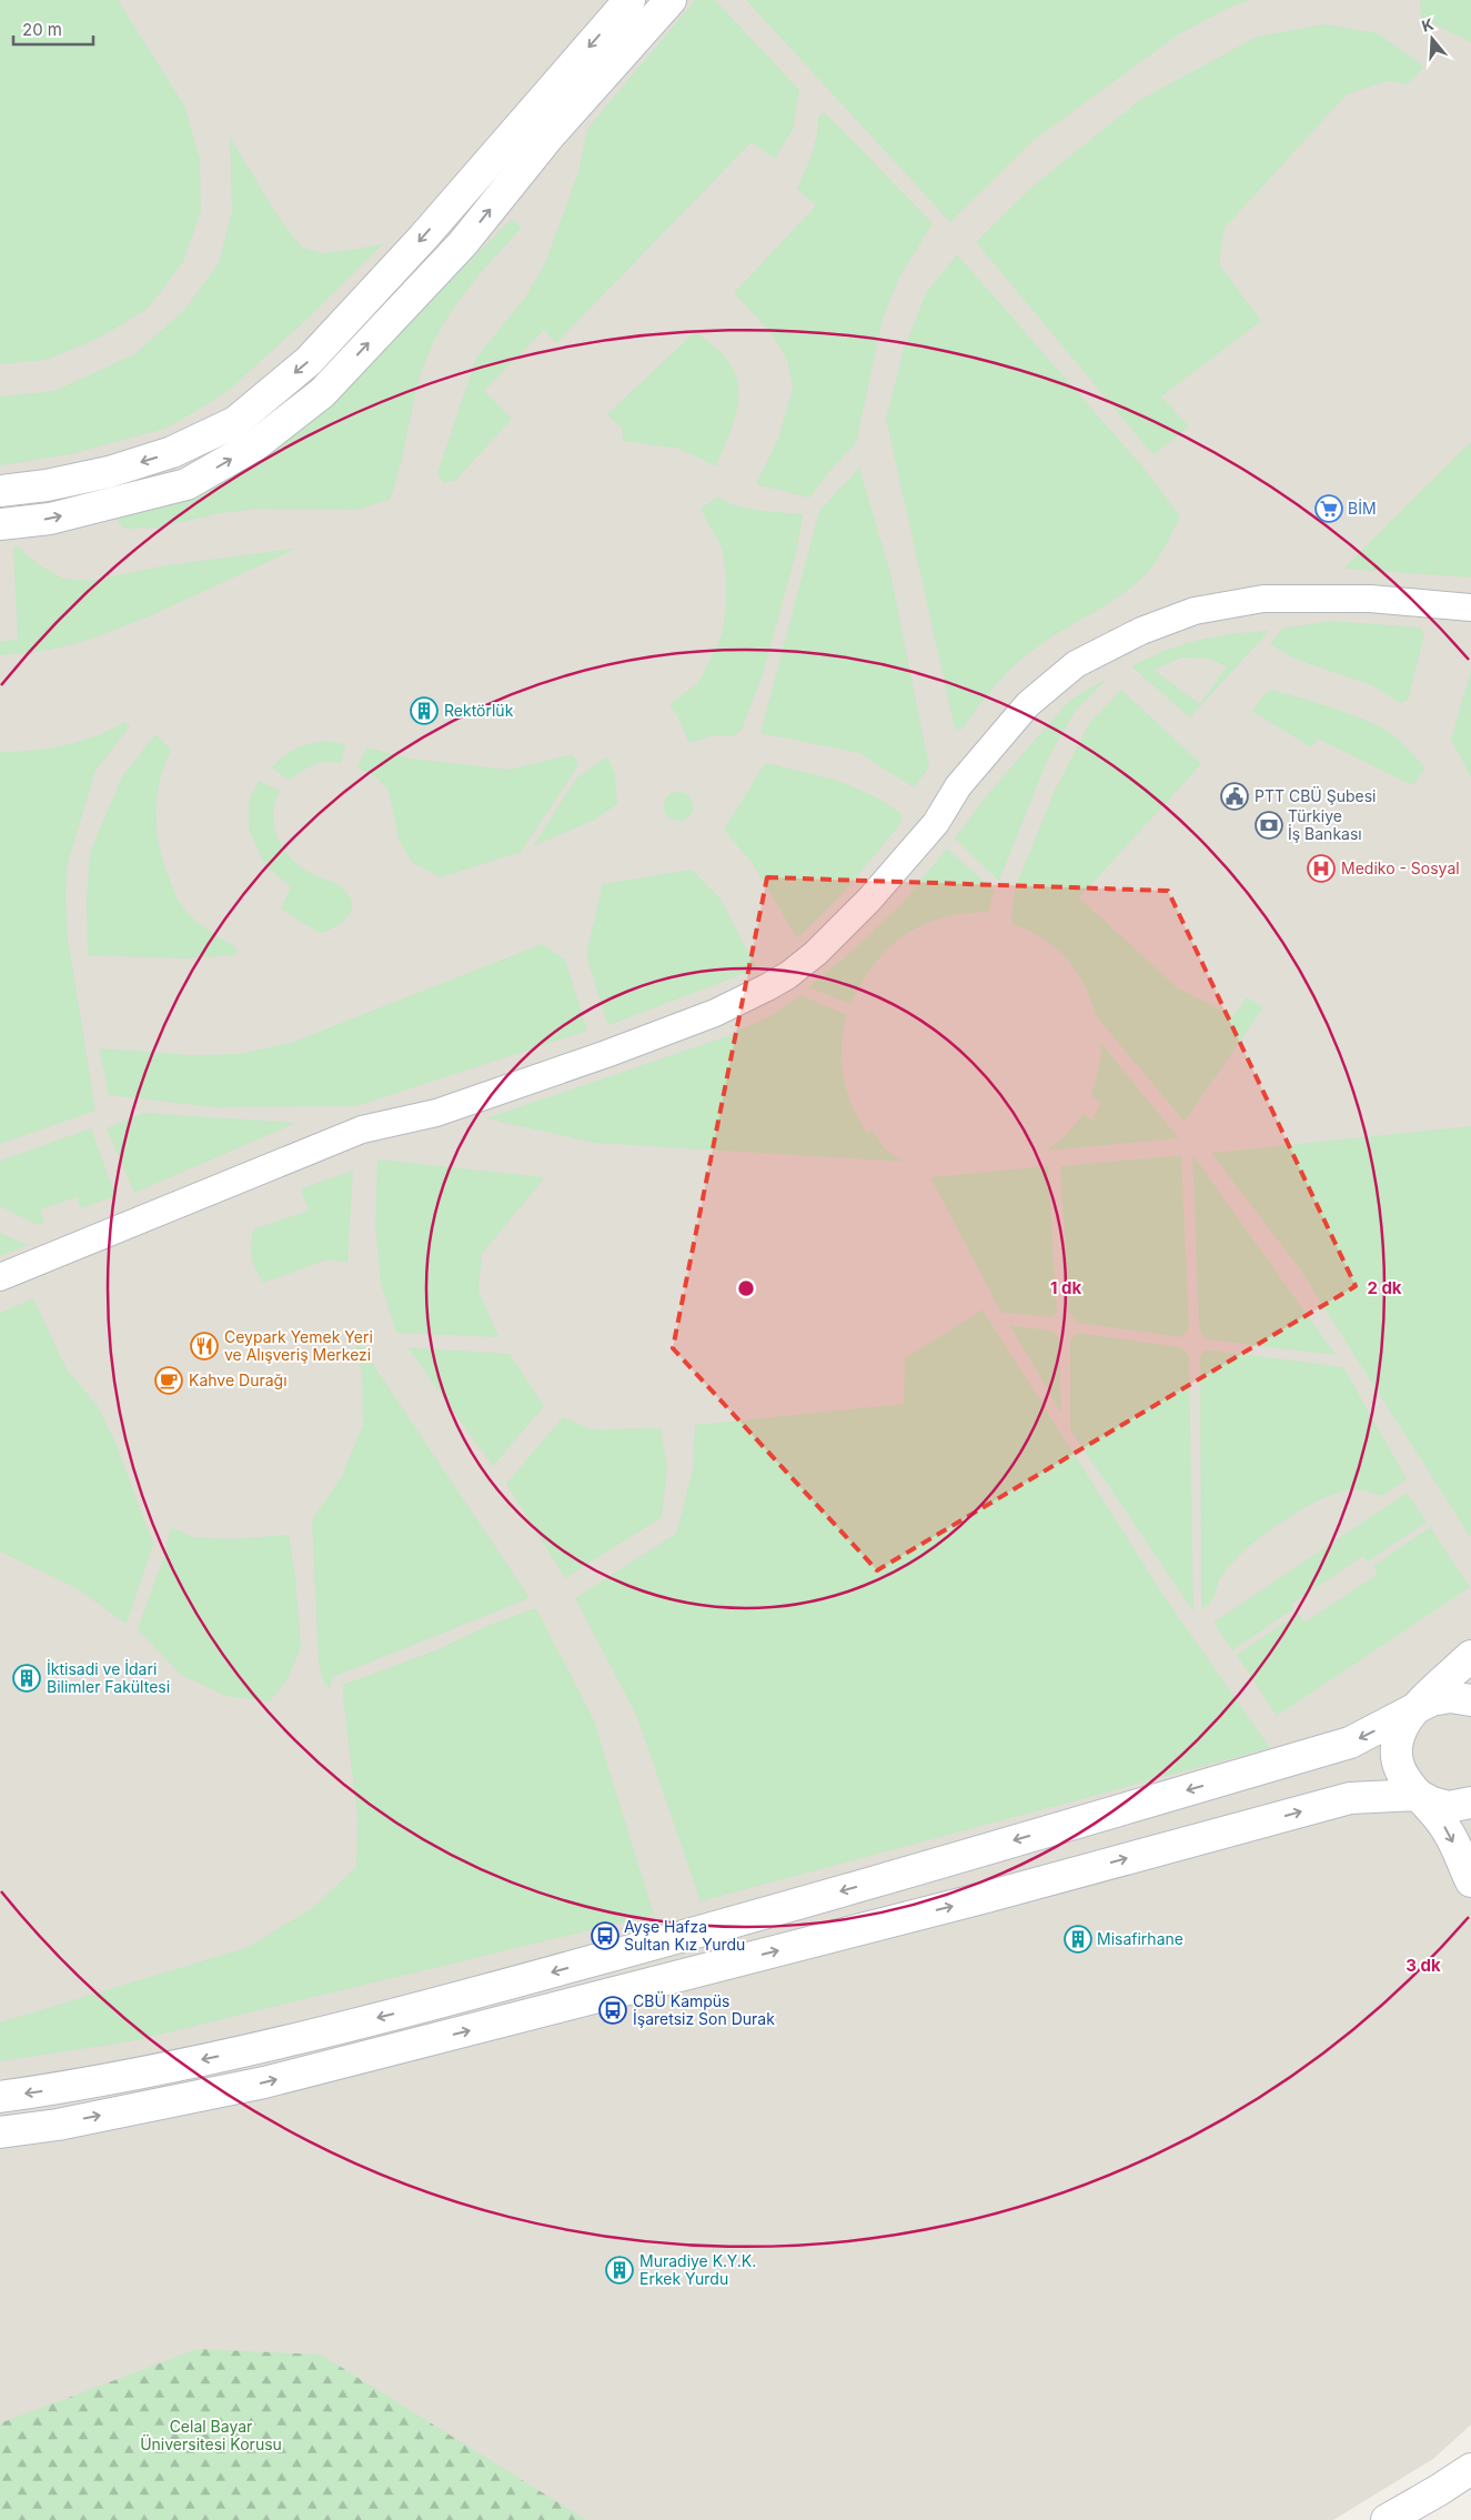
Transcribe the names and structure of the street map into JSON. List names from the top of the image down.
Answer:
{
  "parks": ["Celal Bayar Üniversitesi Korusu"],
  "places": {
    "supermarket": ["BİM"],
    "building": [
      "Rektörlük",
      "İktisadi ve İdari Bilimler Fakültesi",
      "Misafirhane",
      "Muradiye K.Y.K. Erkek Yurdu"
    ],
    "public building": ["PTT CBÜ Şubesi"],
    "bank": ["Türkiye İş Bankası"],
    "hospital": ["Mediko - Sosyal"],
    "restaurant": ["Ceypark Yemek Yeri ve Alışveriş Merkezi"],
    "cafe": ["Kahve Durağı"],
    "bus stop": ["Ayşe Hafza Sultan Kız Yurdu", "CBÜ Kampüs İşaretsiz Son Durak"]
  },
  "scale_bar": "20 m",
  "north": "top",
  "rings": ["1 dk", "2 dk", "3 dk"]
}
